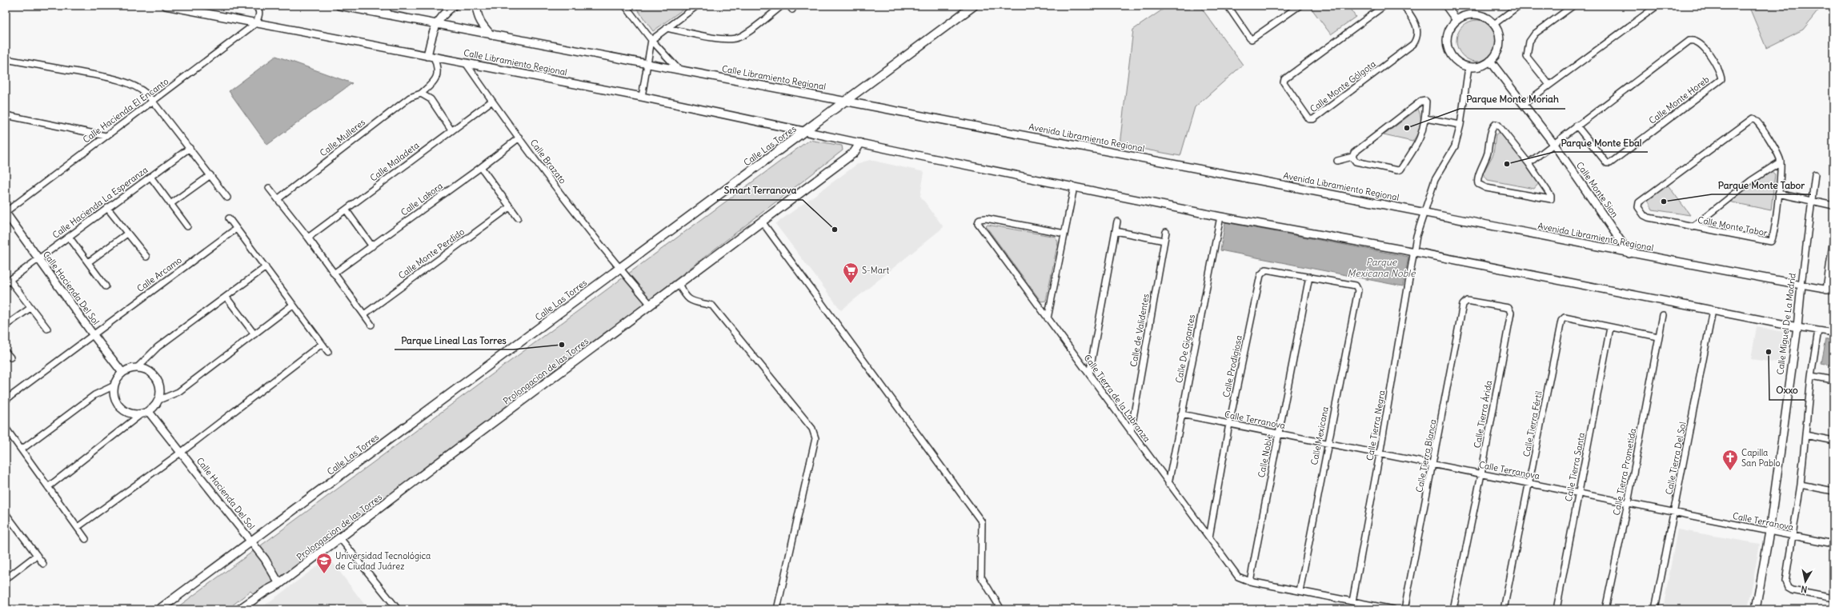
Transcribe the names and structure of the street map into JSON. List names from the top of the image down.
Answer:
{
  "streets": {
    "main road": ["Calle Las Torres", "Prolongacion de las Torres"],
    "street": [
      "Calle Libramiento Regional",
      "Calle Monte Gólgota",
      "Calle Monte Horeb",
      "Calle Hacienda El Encanto",
      "Calle Mulleres",
      "Avenida Libramiento Regional",
      "Calle Maladeta",
      "Calle Brazato",
      "Calle Monte Sion",
      "Calle Lakora",
      "Calle Hacienda La Esperanza",
      "Calle Monte Tabor",
      "Calle Monte Perdido",
      "Calle Arcamo",
      "Calle Hacienda Del Sol",
      "Calle Miguel De La Madrid",
      "Calle de Validentes",
      "Calle De Gigantes",
      "Calle Prodigiosa",
      "Calle Tierra de la Labranza",
      "Calle Tierra Árida",
      "Calle Terranova",
      "Calle Tierra Fértil",
      "Calle Tierra Negra",
      "Calle Mexicana",
      "Calle Noble",
      "Calle Tierra Blanca",
      "Calle Tierra Del Sol",
      "Calle Tierra Santa",
      "Calle Tierra Prometida"
    ]
  },
  "crossings": [
    ["Calle Libramiento Regional", "Calle Hacienda El Encanto"],
    ["Calle Libramiento Regional", "Calle Mulleres"],
    ["Calle Libramiento Regional", "Avenida Libramiento Regional"],
    ["Calle Libramiento Regional", "Calle Las Torres"],
    ["Calle Libramiento Regional", "Calle Brazato"],
    ["Calle Libramiento Regional", "Prolongacion de las Torres"],
    ["Calle Monte Horeb", "Calle Monte Sion"],
    ["Calle Hacienda El Encanto", "Calle Hacienda Del Sol"],
    ["Avenida Libramiento Regional", "Calle Las Torres"],
    ["Avenida Libramiento Regional", "Calle Monte Sion"],
    ["Avenida Libramiento Regional", "Calle Miguel De La Madrid"],
    ["Avenida Libramiento Regional", "Calle Tierra Negra"],
    ["Calle Las Torres", "Calle Brazato"],
    ["Calle Las Torres", "Calle Hacienda Del Sol"],
    ["Calle Maladeta", "Calle Brazato"],
    ["Calle Brazato", "Calle Lakora"],
    ["Calle Brazato", "Prolongacion de las Torres"],
    ["Calle Hacienda La Esperanza", "Calle Hacienda Del Sol"],
    ["Calle Arcamo", "Calle Hacienda Del Sol"],
    ["Calle Hacienda Del Sol", "Prolongacion de las Torres"],
    ["Calle Miguel De La Madrid", "Calle Terranova"],
    ["Calle de Validentes", "Calle Tierra de la Labranza"],
    ["Calle De Gigantes", "Calle Tierra de la Labranza"],
    ["Calle De Gigantes", "Calle Terranova"],
    ["Calle Prodigiosa", "Calle Tierra de la Labranza"],
    ["Calle Prodigiosa", "Calle Terranova"],
    ["Calle Prodigiosa", "Calle Mexicana"],
    ["Calle Prodigiosa", "Calle Noble"],
    ["Calle Tierra de la Labranza", "Calle Noble"],
    ["Calle Tierra Árida", "Calle Terranova"],
    ["Calle Tierra Árida", "Calle Tierra Blanca"],
    ["Calle Terranova", "Calle Tierra Fértil"],
    ["Calle Terranova", "Calle Tierra Negra"],
    ["Calle Terranova", "Calle Mexicana"],
    ["Calle Terranova", "Calle Noble"],
    ["Calle Terranova", "Calle Tierra Blanca"],
    ["Calle Terranova", "Calle Tierra Del Sol"],
    ["Calle Terranova", "Calle Tierra Santa"],
    ["Calle Terranova", "Calle Tierra Prometida"],
    ["Calle Tierra Fértil", "Calle Tierra Santa"],
    ["Calle Mexicana", "Calle Noble"]
  ],
  "water": ["Parque Mexicana Noble"],
  "places": {
    "other": [
      "Parque Monte Moriah",
      "Parque Monte Ebal",
      "Parque Monte Tabor",
      "Smart Terranova",
      "Parque Lineal Las Torres",
      "Oxxo"
    ],
    "supermarket": ["S-Mart"],
    "church": ["Capilla San Pablo"],
    "school or university": ["Universidad Tecnológica de Ciudad Juárez"]
  },
  "north": "bottom"
}
